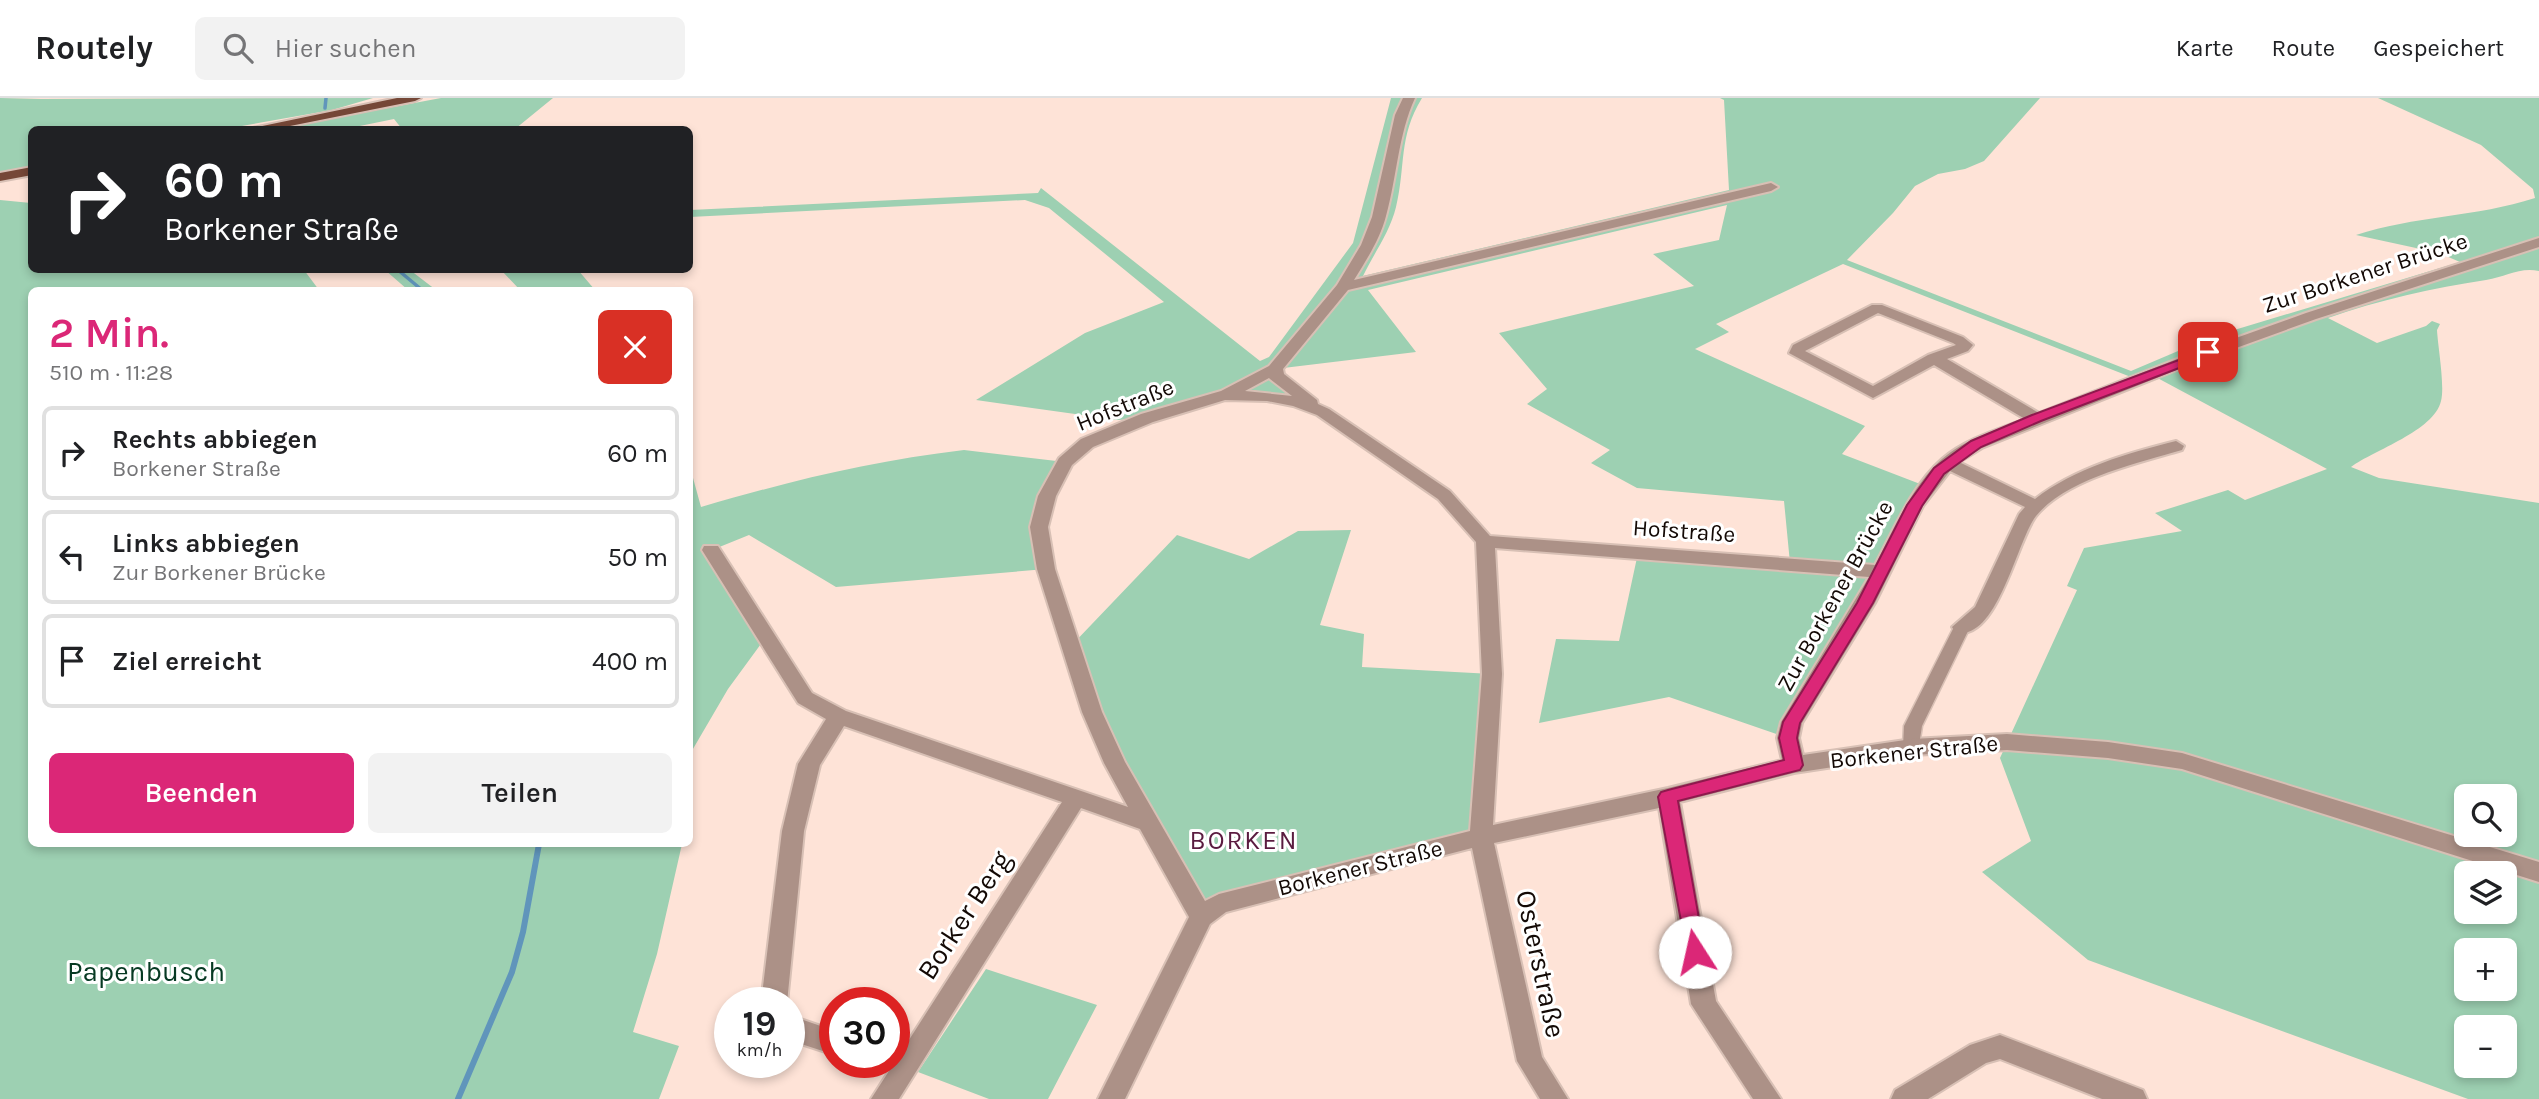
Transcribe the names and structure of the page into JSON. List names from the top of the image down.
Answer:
{
  "streets": {
    "street": [
      "Zur Borkener Brücke",
      "Hofstraße",
      "Borkener Straße",
      "Borker Berg",
      "Osterstraße"
    ]
  },
  "crossings": [
    ["Zur Borkener Brücke", "Hofstraße"],
    ["Zur Borkener Brücke", "Borkener Straße"],
    ["Hofstraße", "Borkener Straße"],
    ["Borkener Straße", "Osterstraße"]
  ],
  "districts": ["BORKEN"],
  "parks": ["Papenbusch"],
  "page": {
    "header": "Routely",
    "search": "Hier suchen",
    "nav": ["Karte", "Route", "Gespeichert"],
    "turn": ["60 m", "Borkener Straße"],
    "heading": ["2 Min.", "510 m · 11:28"],
    "list": [
      {
        "name": "Rechts abbiegen",
        "note": "Borkener Straße",
        "value": "60 m"
      },
      {
        "name": "Links abbiegen",
        "note": "Zur Borkener Brücke",
        "value": "50 m"
      },
      {
        "name": "Ziel erreicht",
        "value": "400 m"
      }
    ],
    "buttons": ["Beenden", "Teilen"],
    "map_buttons": ["+", "−"],
    "speed": "19 km/h",
    "limit": "30"
  }
}
